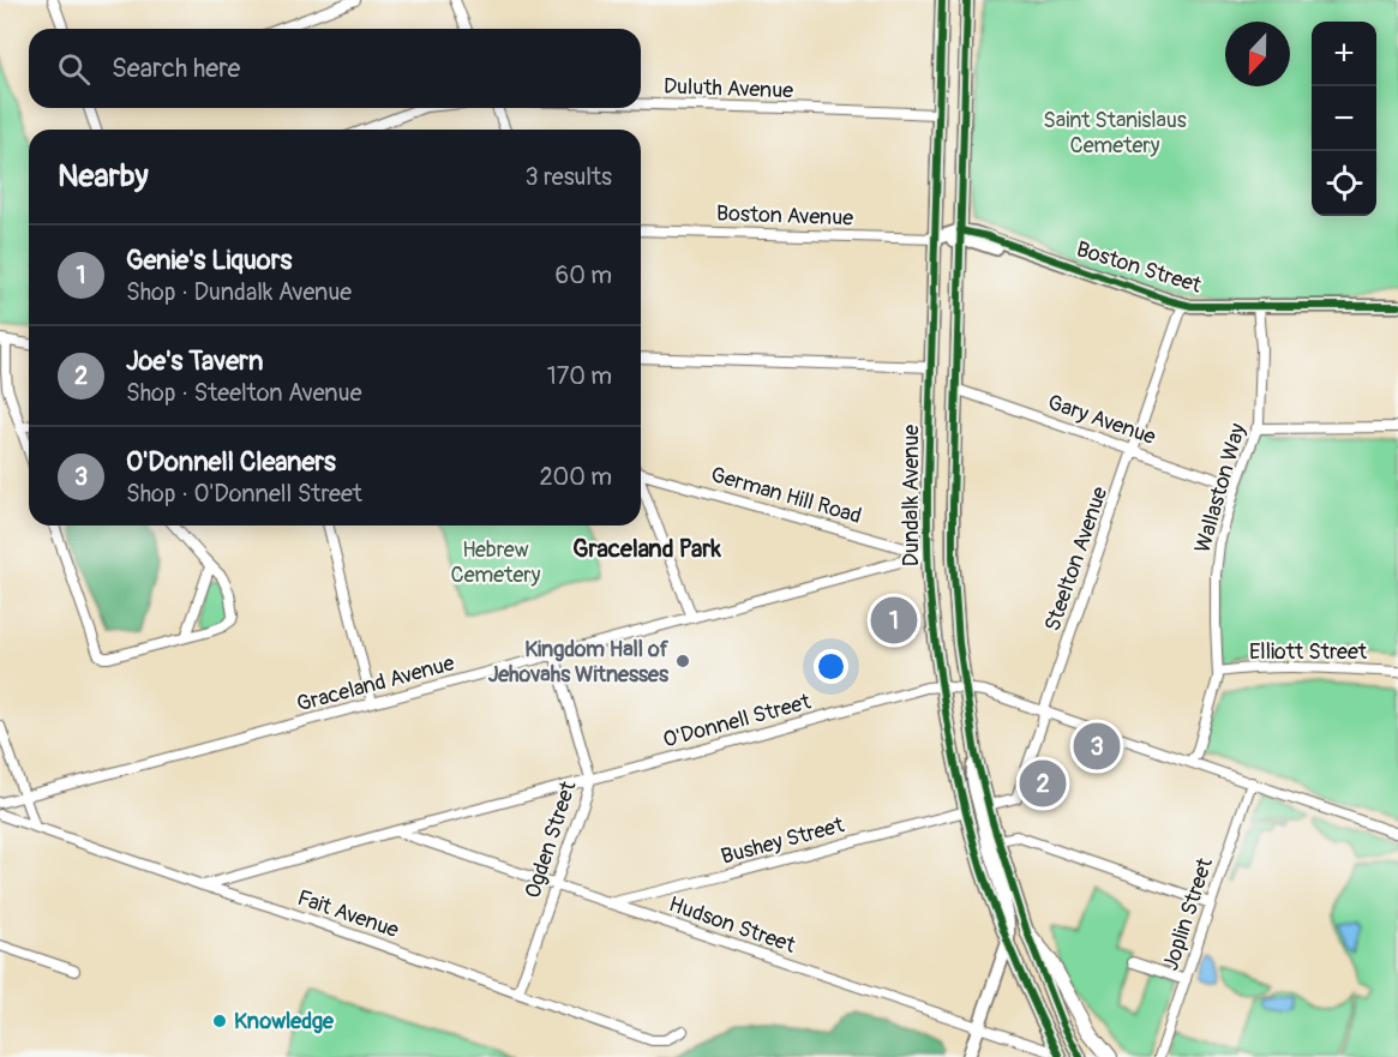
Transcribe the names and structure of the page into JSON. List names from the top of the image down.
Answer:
{
  "streets": {
    "main road": ["Boston Street", "Dundalk Avenue"],
    "street": [
      "Duluth Avenue",
      "Boston Avenue",
      "Gary Avenue",
      "Wallaston Way",
      "German Hill Road",
      "Steelton Avenue",
      "Elliott Street",
      "Graceland Avenue",
      "O'Donnell Street",
      "Ogden Street",
      "Bushey Street",
      "Fait Avenue",
      "Joplin Street",
      "Hudson Street"
    ]
  },
  "crossings": [
    ["Duluth Avenue", "Dundalk Avenue"],
    ["Boston Avenue", "Dundalk Avenue"],
    ["Boston Street", "Wallaston Way"],
    ["Boston Street", "Dundalk Avenue"],
    ["Boston Street", "Steelton Avenue"],
    ["Gary Avenue", "Wallaston Way"],
    ["Gary Avenue", "Dundalk Avenue"],
    ["Gary Avenue", "Steelton Avenue"],
    ["Wallaston Way", "Elliott Street"],
    ["Wallaston Way", "O'Donnell Street"],
    ["German Hill Road", "Dundalk Avenue"],
    ["German Hill Road", "Graceland Avenue"],
    ["Dundalk Avenue", "Steelton Avenue"],
    ["Dundalk Avenue", "Graceland Avenue"],
    ["Dundalk Avenue", "O'Donnell Street"],
    ["Dundalk Avenue", "Bushey Street"],
    ["Dundalk Avenue", "Hudson Street"],
    ["Steelton Avenue", "O'Donnell Street"],
    ["Graceland Avenue", "Ogden Street"],
    ["O'Donnell Street", "Ogden Street"],
    ["O'Donnell Street", "Fait Avenue"],
    ["O'Donnell Street", "Joplin Street"],
    ["O'Donnell Street", "Hudson Street"],
    ["Ogden Street", "Fait Avenue"],
    ["Ogden Street", "Hudson Street"],
    ["Bushey Street", "Hudson Street"]
  ],
  "districts": ["Graceland Park"],
  "parks": ["Saint Stanislaus Cemetery", "Hebrew Cemetery"],
  "places": ["Kingdom Hall of Jehovahs Witnesses", "Knowledge"],
  "north": "bottom",
  "page": {
    "map_buttons": ["+", "−"],
    "search": "Search here",
    "heading": ["Nearby", "3 results"],
    "list": [
      {
        "mark": "1",
        "name": "Genie's Liquors",
        "note": "Shop · Dundalk Avenue",
        "value": "60 m"
      },
      {
        "mark": "2",
        "name": "Joe's Tavern",
        "note": "Shop · Steelton Avenue",
        "value": "170 m"
      },
      {
        "mark": "3",
        "name": "O'Donnell Cleaners",
        "note": "Shop · O'Donnell Street",
        "value": "200 m"
      }
    ],
    "pins": ["1", "3", "2"]
  }
}
